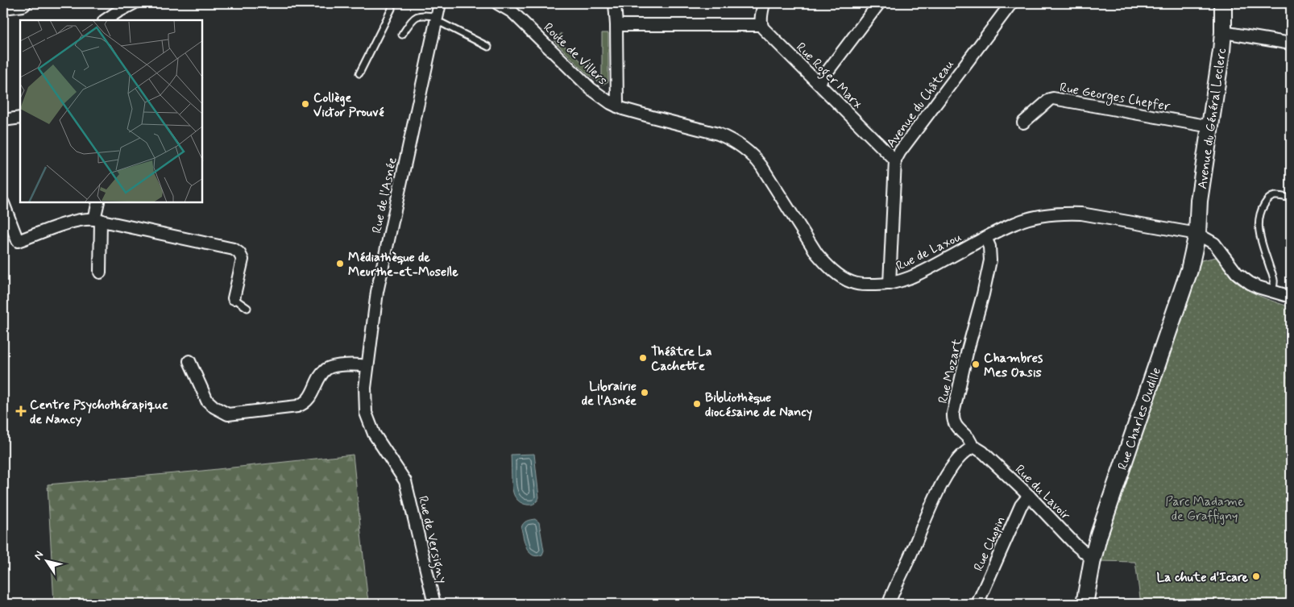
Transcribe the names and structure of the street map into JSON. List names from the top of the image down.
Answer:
{
  "streets": {
    "street": [
      "Route de Villers",
      "Rue Roger Marx",
      "Rue Georges Chepfer",
      "Avenue du Château",
      "Avenue du Général Leclerc",
      "Rue de l'Asnée",
      "Rue de Laxou",
      "Rue Mozart",
      "Rue Charles Oudille",
      "Rue du Lavoir",
      "Rue de Versigny",
      "Rue Chopin"
    ]
  },
  "crossings": [
    ["Route de Villers", "Rue de Laxou"],
    ["Rue Roger Marx", "Avenue du Château"],
    ["Rue Georges Chepfer", "Avenue du Général Leclerc"],
    ["Avenue du Château", "Rue de Laxou"],
    ["Avenue du Général Leclerc", "Rue de Laxou"],
    ["Avenue du Général Leclerc", "Rue Charles Oudille"],
    ["Rue de l'Asnée", "Rue de Versigny"],
    ["Rue de Laxou", "Rue Mozart"],
    ["Rue de Laxou", "Rue Charles Oudille"],
    ["Rue Mozart", "Rue du Lavoir"],
    ["Rue Charles Oudille", "Rue du Lavoir"],
    ["Rue du Lavoir", "Rue Chopin"]
  ],
  "parks": ["Parc Madame de Graffigny"],
  "places": {
    "other": [
      "Collège Victor Prouvé",
      "Médiathèque de Meurthe-et-Moselle",
      "Théâtre La Cachette",
      "Chambres Mes Oasis",
      "Librairie de l'Asnée",
      "Bibliothèque diocésaine de Nancy",
      "La chute d'Icare"
    ],
    "health": ["Centre Psychothérapique de Nancy"]
  },
  "north": "top left"
}
